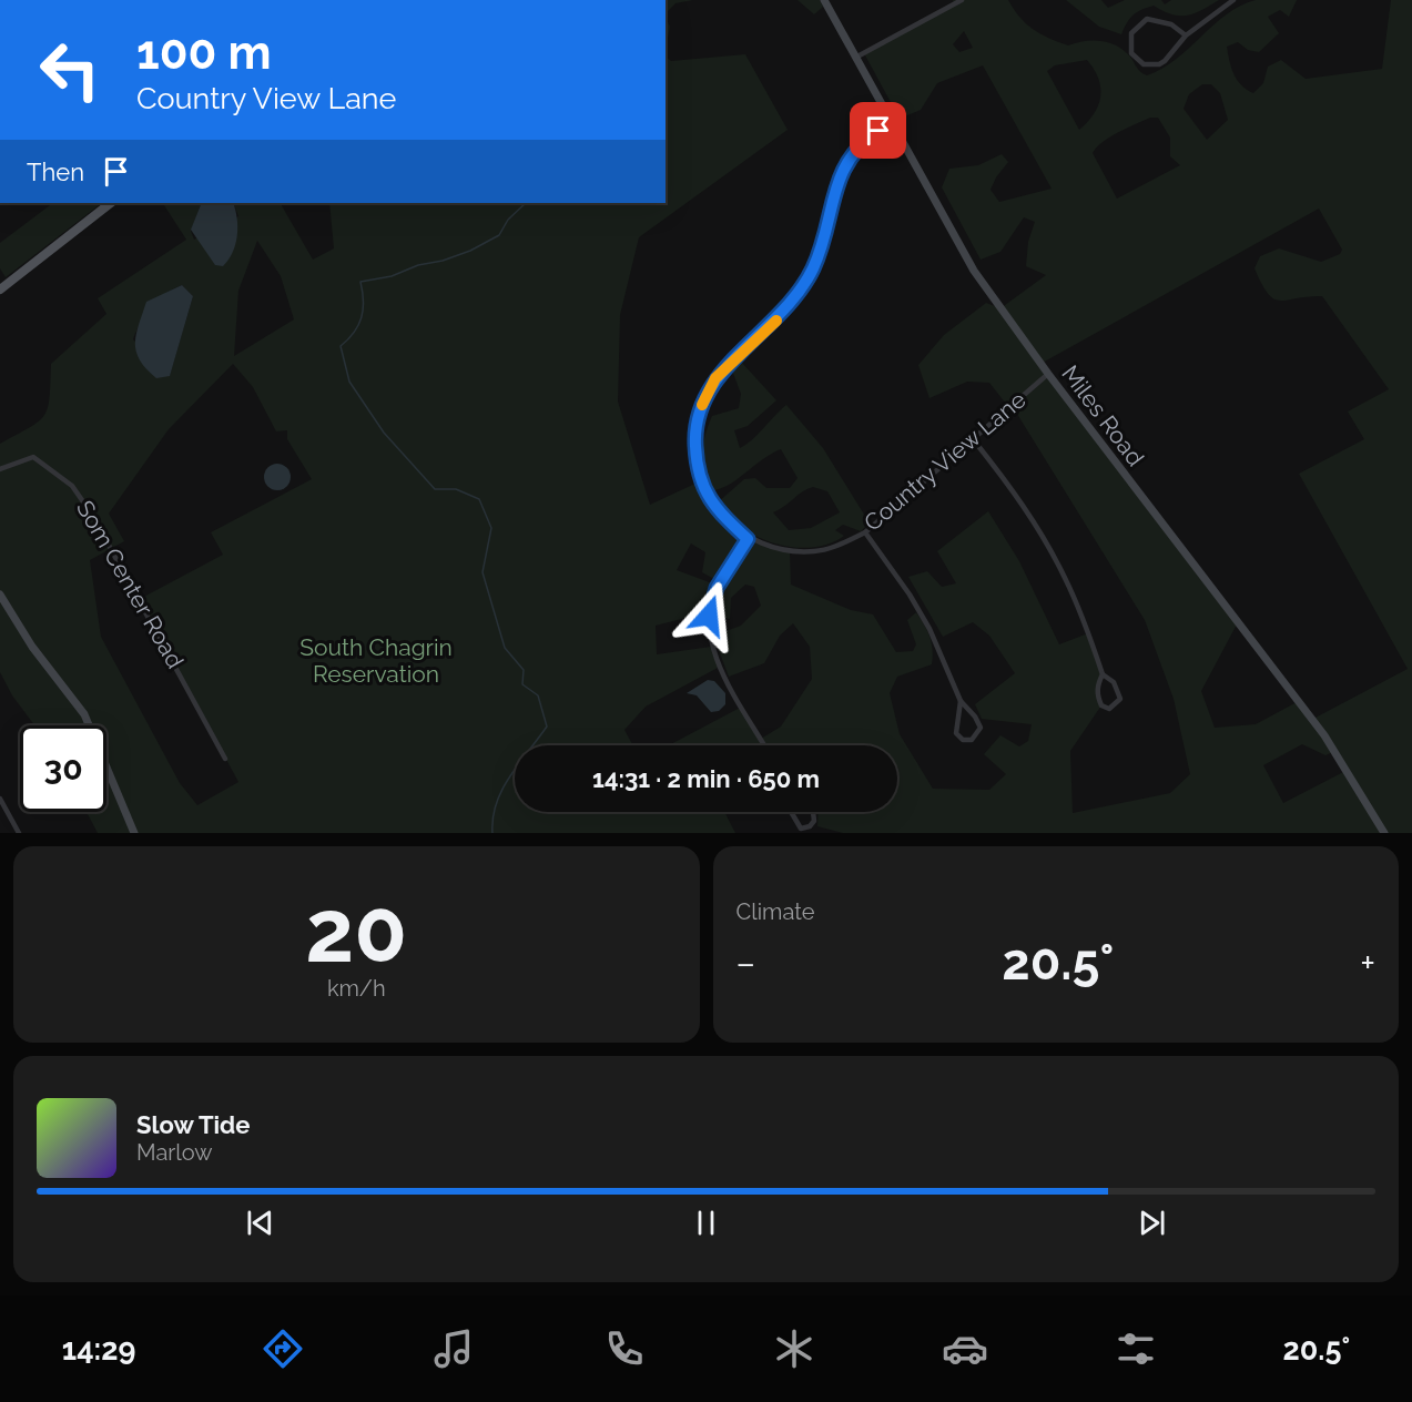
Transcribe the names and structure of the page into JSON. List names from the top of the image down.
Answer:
{
  "streets": {
    "main road": ["Miles Road"],
    "street": ["Country View Lane", "Som Center Road"]
  },
  "crossings": [
    ["Miles Road", "Country View Lane"]
  ],
  "parks": ["South Chagrin Reservation"],
  "page": {
    "turn": ["100 m", "Country View Lane"],
    "then": "Then",
    "limit": "30",
    "trip": "14:31 · 2 min · 650 m",
    "tile": [
      ["20", "km/h"],
      "Climate"
    ],
    "heat": ["−", "20.5°", "+"],
    "song": ["Slow Tide", "Marlow"],
    "tabs": ["14:29", "20.5°"]
  }
}
